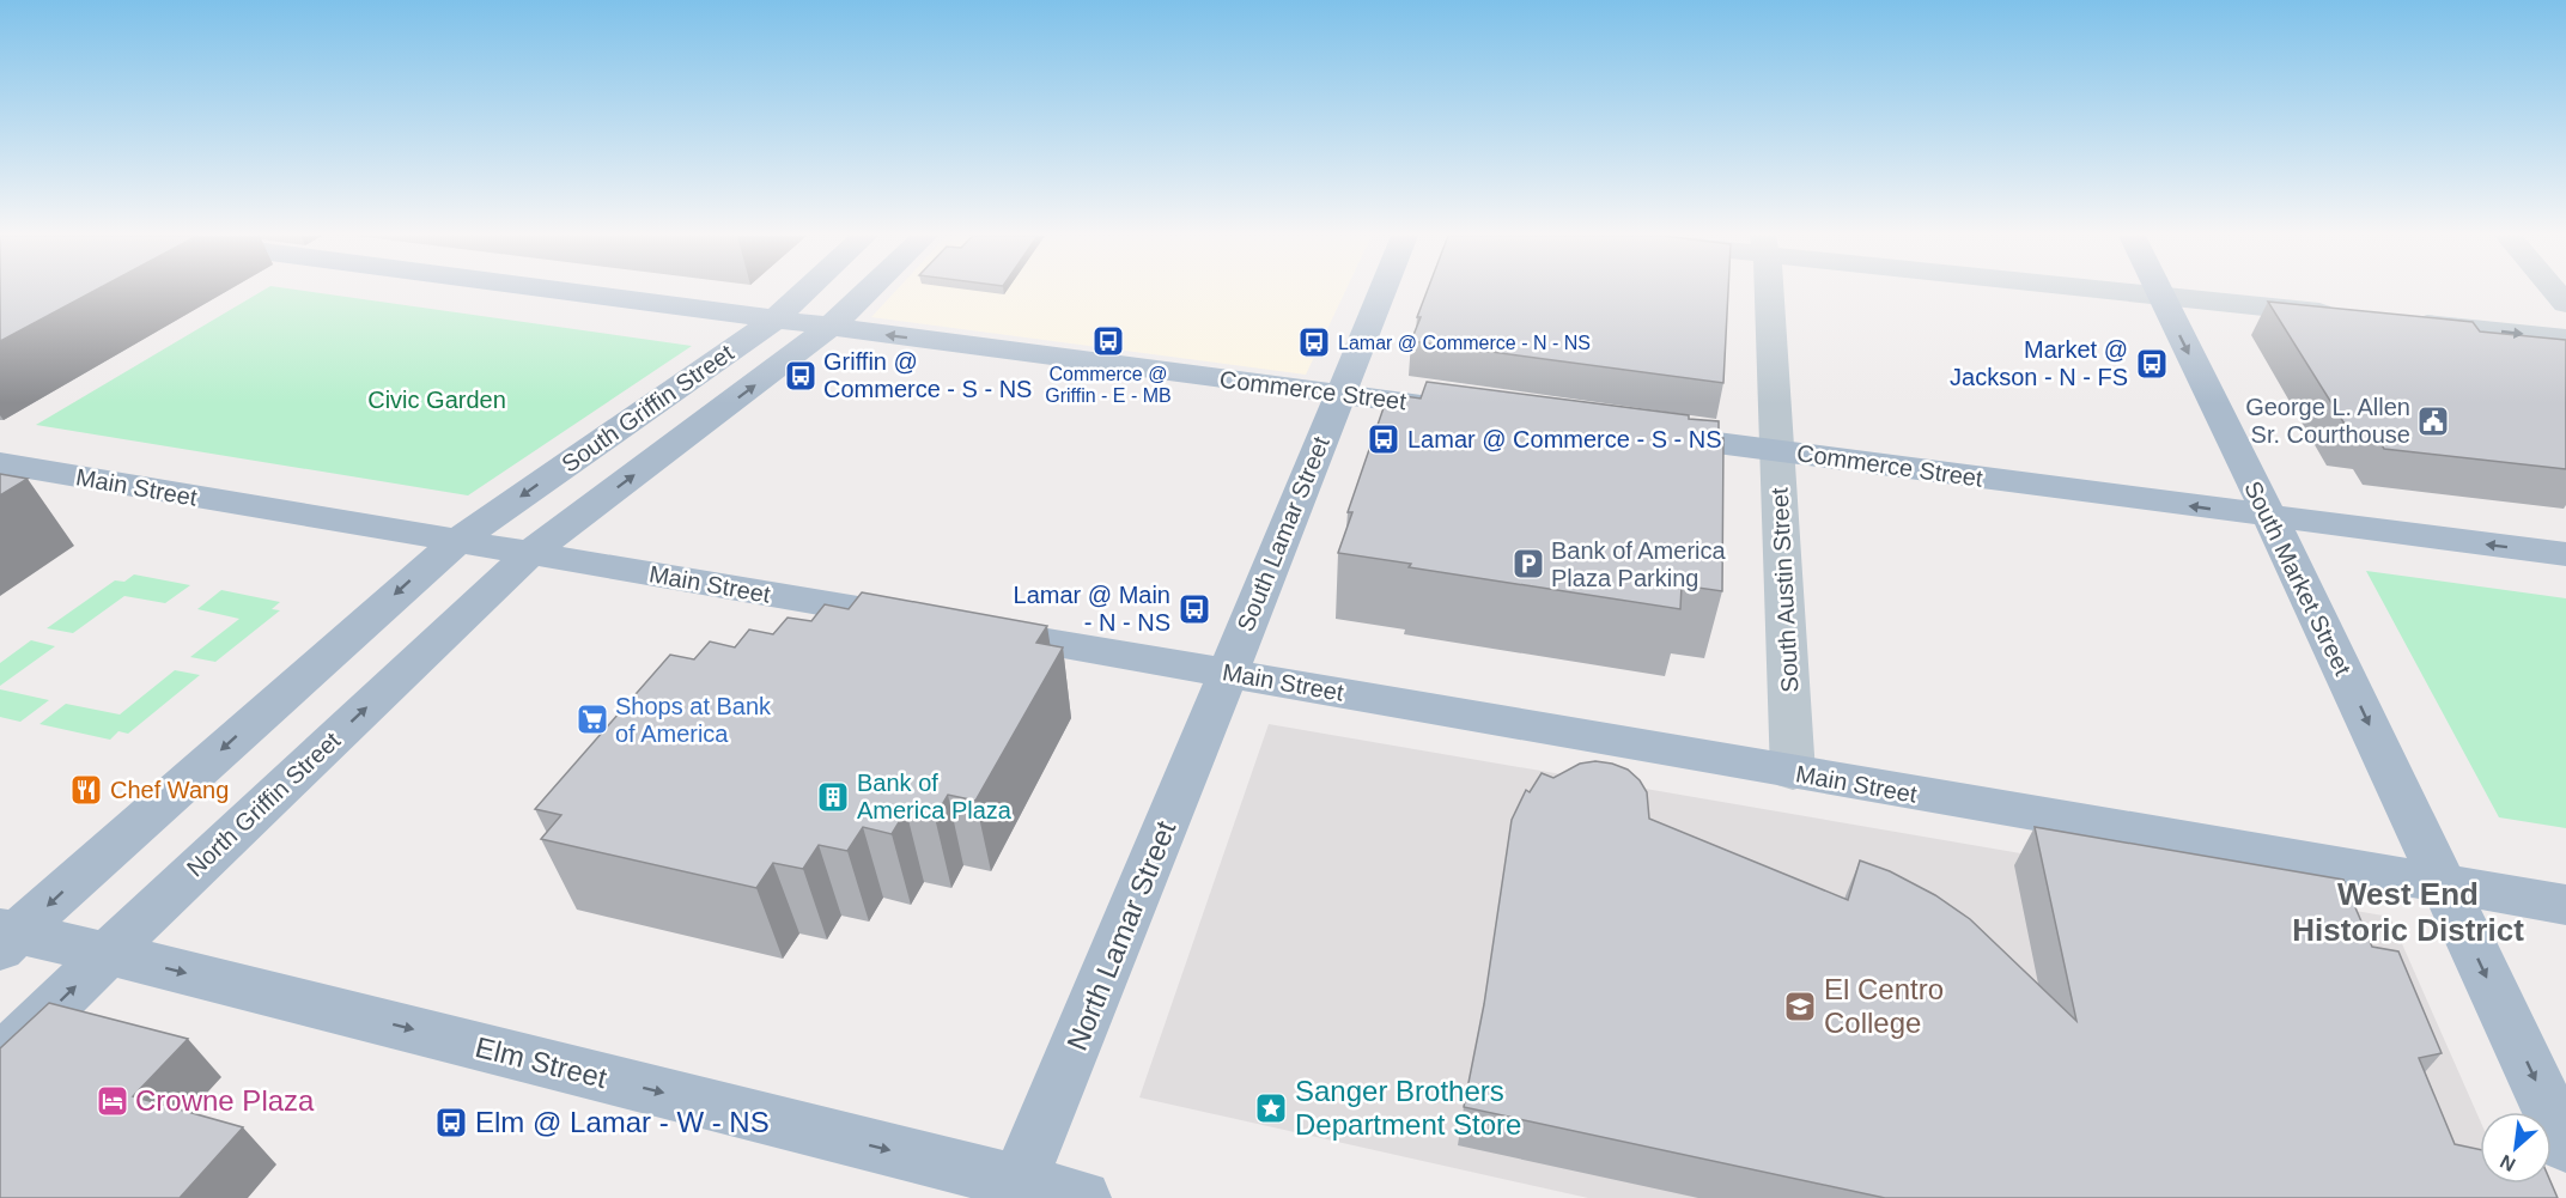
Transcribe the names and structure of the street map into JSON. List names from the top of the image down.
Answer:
{
  "streets": {
    "main road": [
      "Commerce Street",
      "South Griffin Street",
      "Main Street",
      "South Lamar Street",
      "South Market Street",
      "North Griffin Street",
      "North Lamar Street",
      "Elm Street"
    ],
    "street": ["South Austin Street"]
  },
  "crossings": [
    ["Commerce Street", "South Griffin Street"],
    ["Commerce Street", "South Lamar Street"],
    ["Commerce Street", "South Market Street"],
    ["Commerce Street", "South Austin Street"],
    ["South Griffin Street", "Main Street"],
    ["South Griffin Street", "North Griffin Street"],
    ["Main Street", "South Lamar Street"],
    ["Main Street", "South Market Street"],
    ["Main Street", "South Austin Street"],
    ["Main Street", "North Griffin Street"],
    ["Main Street", "North Lamar Street"],
    ["South Lamar Street", "North Lamar Street"],
    ["North Griffin Street", "Elm Street"],
    ["North Lamar Street", "Elm Street"]
  ],
  "one_way": ["Commerce Street", "South Market Street", "Elm Street"],
  "districts": ["West End Historic District"],
  "parks": ["Civic Garden"],
  "places": {
    "bus stop": [
      "Commerce @ Griffin - E - MB",
      "Lamar @ Commerce - N - NS",
      "Market @ Jackson - N - FS",
      "Griffin @ Commerce - S - NS",
      "Lamar @ Commerce - S - NS",
      "Lamar @ Main - N - NS",
      "Elm @ Lamar - W - NS"
    ],
    "public building": ["George L. Allen Sr. Courthouse"],
    "parking": ["Bank of America Plaza Parking"],
    "supermarket": ["Shops at Bank of America"],
    "restaurant": ["Chef Wang"],
    "building": ["Bank of America Plaza"],
    "school or university": ["El Centro College"],
    "hotel": ["Crowne Plaza"],
    "place": ["Sanger Brothers Department Store"]
  },
  "north": "bottom left"
}
